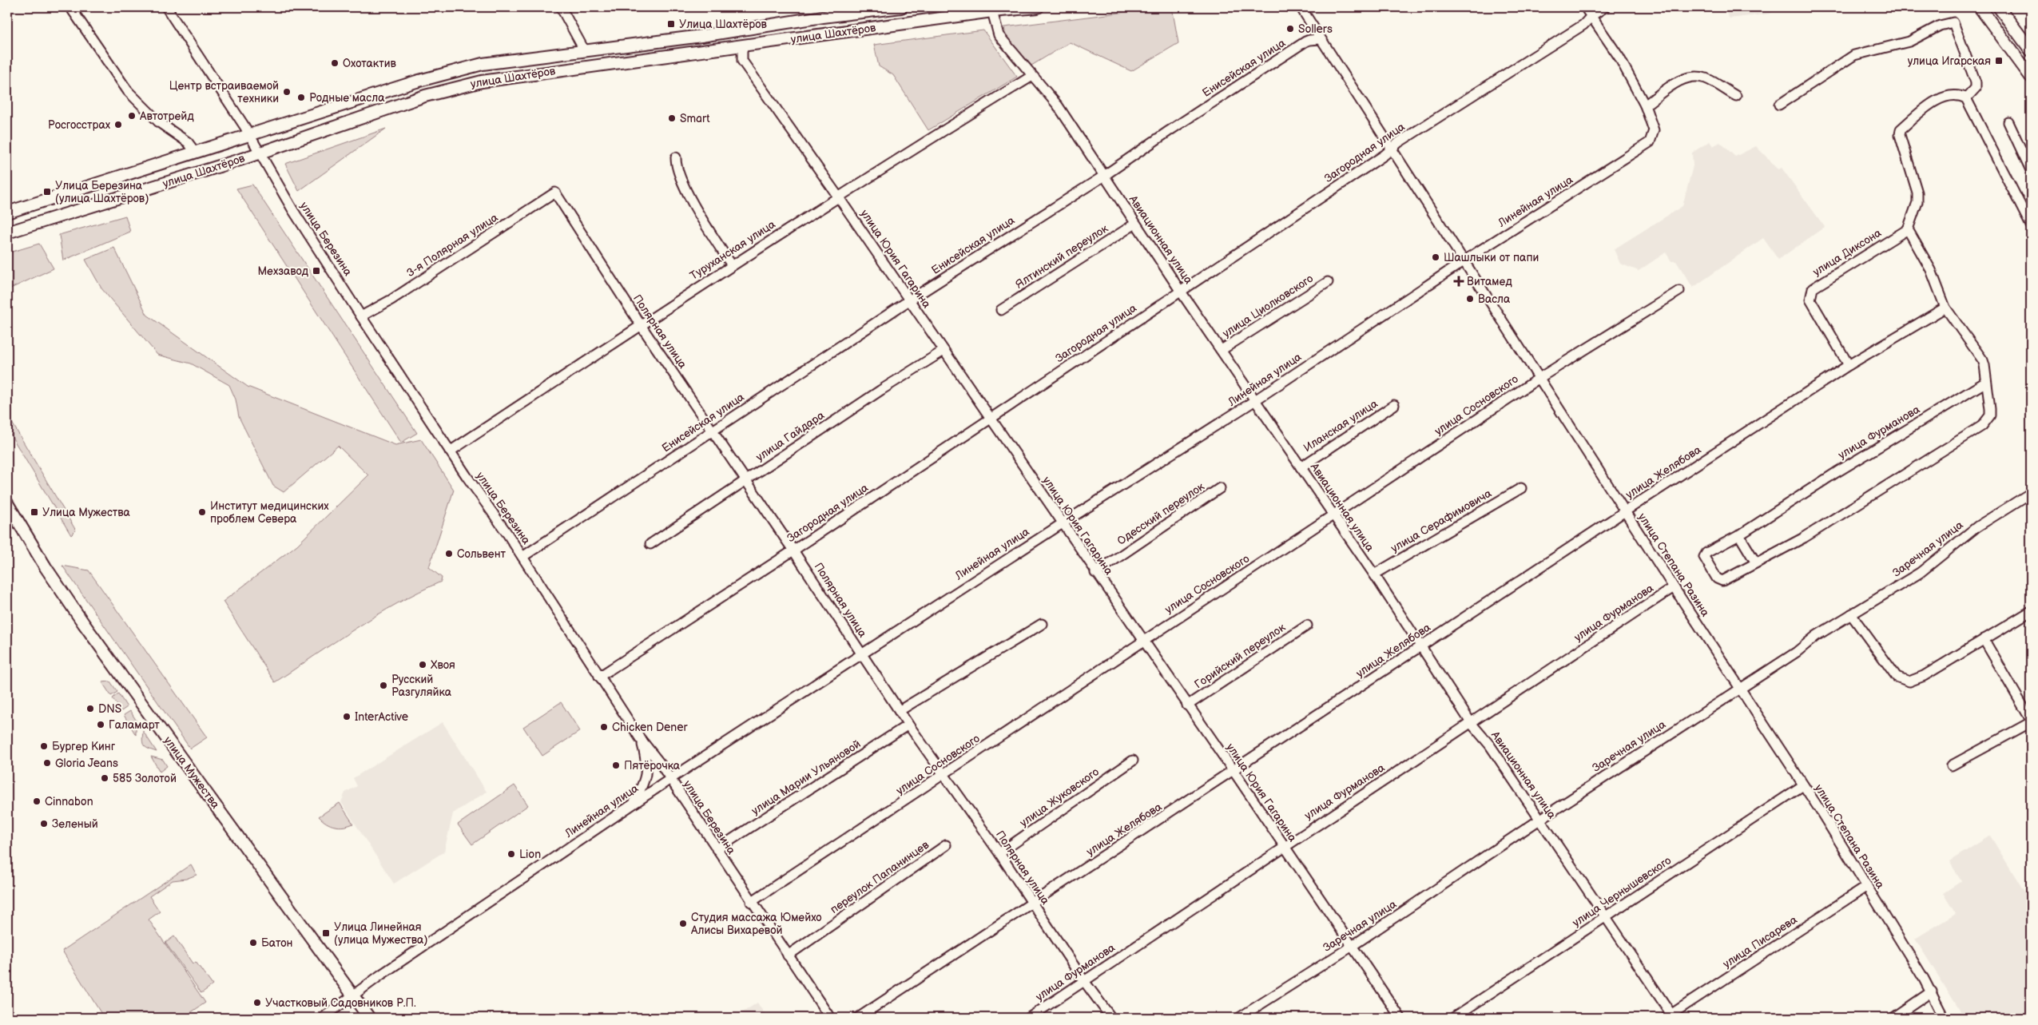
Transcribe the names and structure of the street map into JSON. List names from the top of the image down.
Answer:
{
  "streets": {
    "main road": ["улица Шахтёров", "улица Мужества"],
    "street": [
      "Енисейская улица",
      "Загородная улица",
      "Линейная улица",
      "улица Березина",
      "Авиационная улица",
      "3-я Полярная улица",
      "Туруханская улица",
      "улица Диксона",
      "Ялтинский переулок",
      "улица Юрия Гагарина",
      "улица Циолковского",
      "Полярная улица",
      "улица Сосновского",
      "Иланская улица",
      "улица Фурманова",
      "улица Гайдара",
      "улица Желябова",
      "Одесский переулок",
      "улица Серафимовича",
      "Заречная улица",
      "улица Степана Разина",
      "Горийский переулок",
      "улица Марии Ульяновой",
      "улица Жуковского",
      "переулок Папанинцев",
      "улица Чернышевского",
      "улица Писарева"
    ]
  },
  "crossings": [
    ["улица Шахтёров", "улица Березина"],
    ["улица Шахтёров", "Авиационная улица"],
    ["улица Шахтёров", "улица Юрия Гагарина"],
    ["Енисейская улица", "улица Березина"],
    ["Енисейская улица", "Авиационная улица"],
    ["Енисейская улица", "улица Юрия Гагарина"],
    ["Енисейская улица", "Полярная улица"],
    ["Енисейская улица", "улица Степана Разина"],
    ["Загородная улица", "улица Березина"],
    ["Загородная улица", "Авиационная улица"],
    ["Загородная улица", "улица Юрия Гагарина"],
    ["Загородная улица", "Полярная улица"],
    ["Загородная улица", "улица Степана Разина"],
    ["Линейная улица", "улица Березина"],
    ["Линейная улица", "Авиационная улица"],
    ["Линейная улица", "улица Юрия Гагарина"],
    ["Линейная улица", "Полярная улица"],
    ["Линейная улица", "улица Степана Разина"],
    ["Линейная улица", "улица Мужества"],
    ["улица Березина", "3-я Полярная улица"],
    ["улица Березина", "Туруханская улица"],
    ["улица Березина", "улица Сосновского"],
    ["улица Березина", "улица Марии Ульяновой"],
    ["улица Березина", "переулок Папанинцев"],
    ["Авиационная улица", "Туруханская улица"],
    ["Авиационная улица", "Ялтинский переулок"],
    ["Авиационная улица", "улица Циолковского"],
    ["Авиационная улица", "улица Сосновского"],
    ["Авиационная улица", "Иланская улица"],
    ["Авиационная улица", "улица Фурманова"],
    ["Авиационная улица", "улица Желябова"],
    ["Авиационная улица", "улица Серафимовича"],
    ["Авиационная улица", "Заречная улица"],
    ["Авиационная улица", "улица Чернышевского"],
    ["Авиационная улица", "улица Писарева"],
    ["3-я Полярная улица", "Полярная улица"],
    ["Туруханская улица", "улица Юрия Гагарина"],
    ["Туруханская улица", "Полярная улица"],
    ["улица Диксона", "улица Желябова"],
    ["улица Юрия Гагарина", "улица Сосновского"],
    ["улица Юрия Гагарина", "улица Фурманова"],
    ["улица Юрия Гагарина", "улица Гайдара"],
    ["улица Юрия Гагарина", "улица Желябова"],
    ["улица Юрия Гагарина", "Одесский переулок"],
    ["улица Юрия Гагарина", "Заречная улица"],
    ["улица Юрия Гагарина", "Горийский переулок"],
    ["Полярная улица", "улица Сосновского"],
    ["Полярная улица", "улица Фурманова"],
    ["Полярная улица", "улица Гайдара"],
    ["Полярная улица", "улица Желябова"],
    ["Полярная улица", "улица Марии Ульяновой"],
    ["Полярная улица", "улица Жуковского"],
    ["улица Сосновского", "улица Степана Разина"],
    ["улица Фурманова", "улица Степана Разина"],
    ["улица Желябова", "улица Степана Разина"],
    ["Заречная улица", "улица Степана Разина"],
    ["улица Степана Разина", "улица Чернышевского"],
    ["улица Степана Разина", "улица Писарева"]
  ],
  "places": {
    "transit": [
      "Улица Шахтёров",
      "улица Игарская",
      "Улица Березина (улица Шахтёров)",
      "Мехзавод",
      "Улица Мужества",
      "Улица Линейная (улица Мужества)"
    ],
    "other": [
      "Sollers",
      "Охотактив",
      "Центр встраиваемой техники",
      "Родные масла",
      "Автотрейд",
      "Smart",
      "Росгосстрах",
      "Шашлыки от папи",
      "Васла",
      "Институт медицинских проблем Севера",
      "Сольвент",
      "Хвоя",
      "Русский Разгуляйка",
      "DNS",
      "InterActive",
      "Галамарт",
      "Chicken Dener",
      "Бургер Кинг",
      "Gloria Jeans",
      "Пятёрочка",
      "585 Золотой",
      "Cinnabon",
      "Зеленый",
      "Lion",
      "Студия массажа Юмейхо Алисы Вихаревой",
      "Батон",
      "Участковый Садовников Р.П."
    ],
    "health": ["Витамед"]
  }
}
